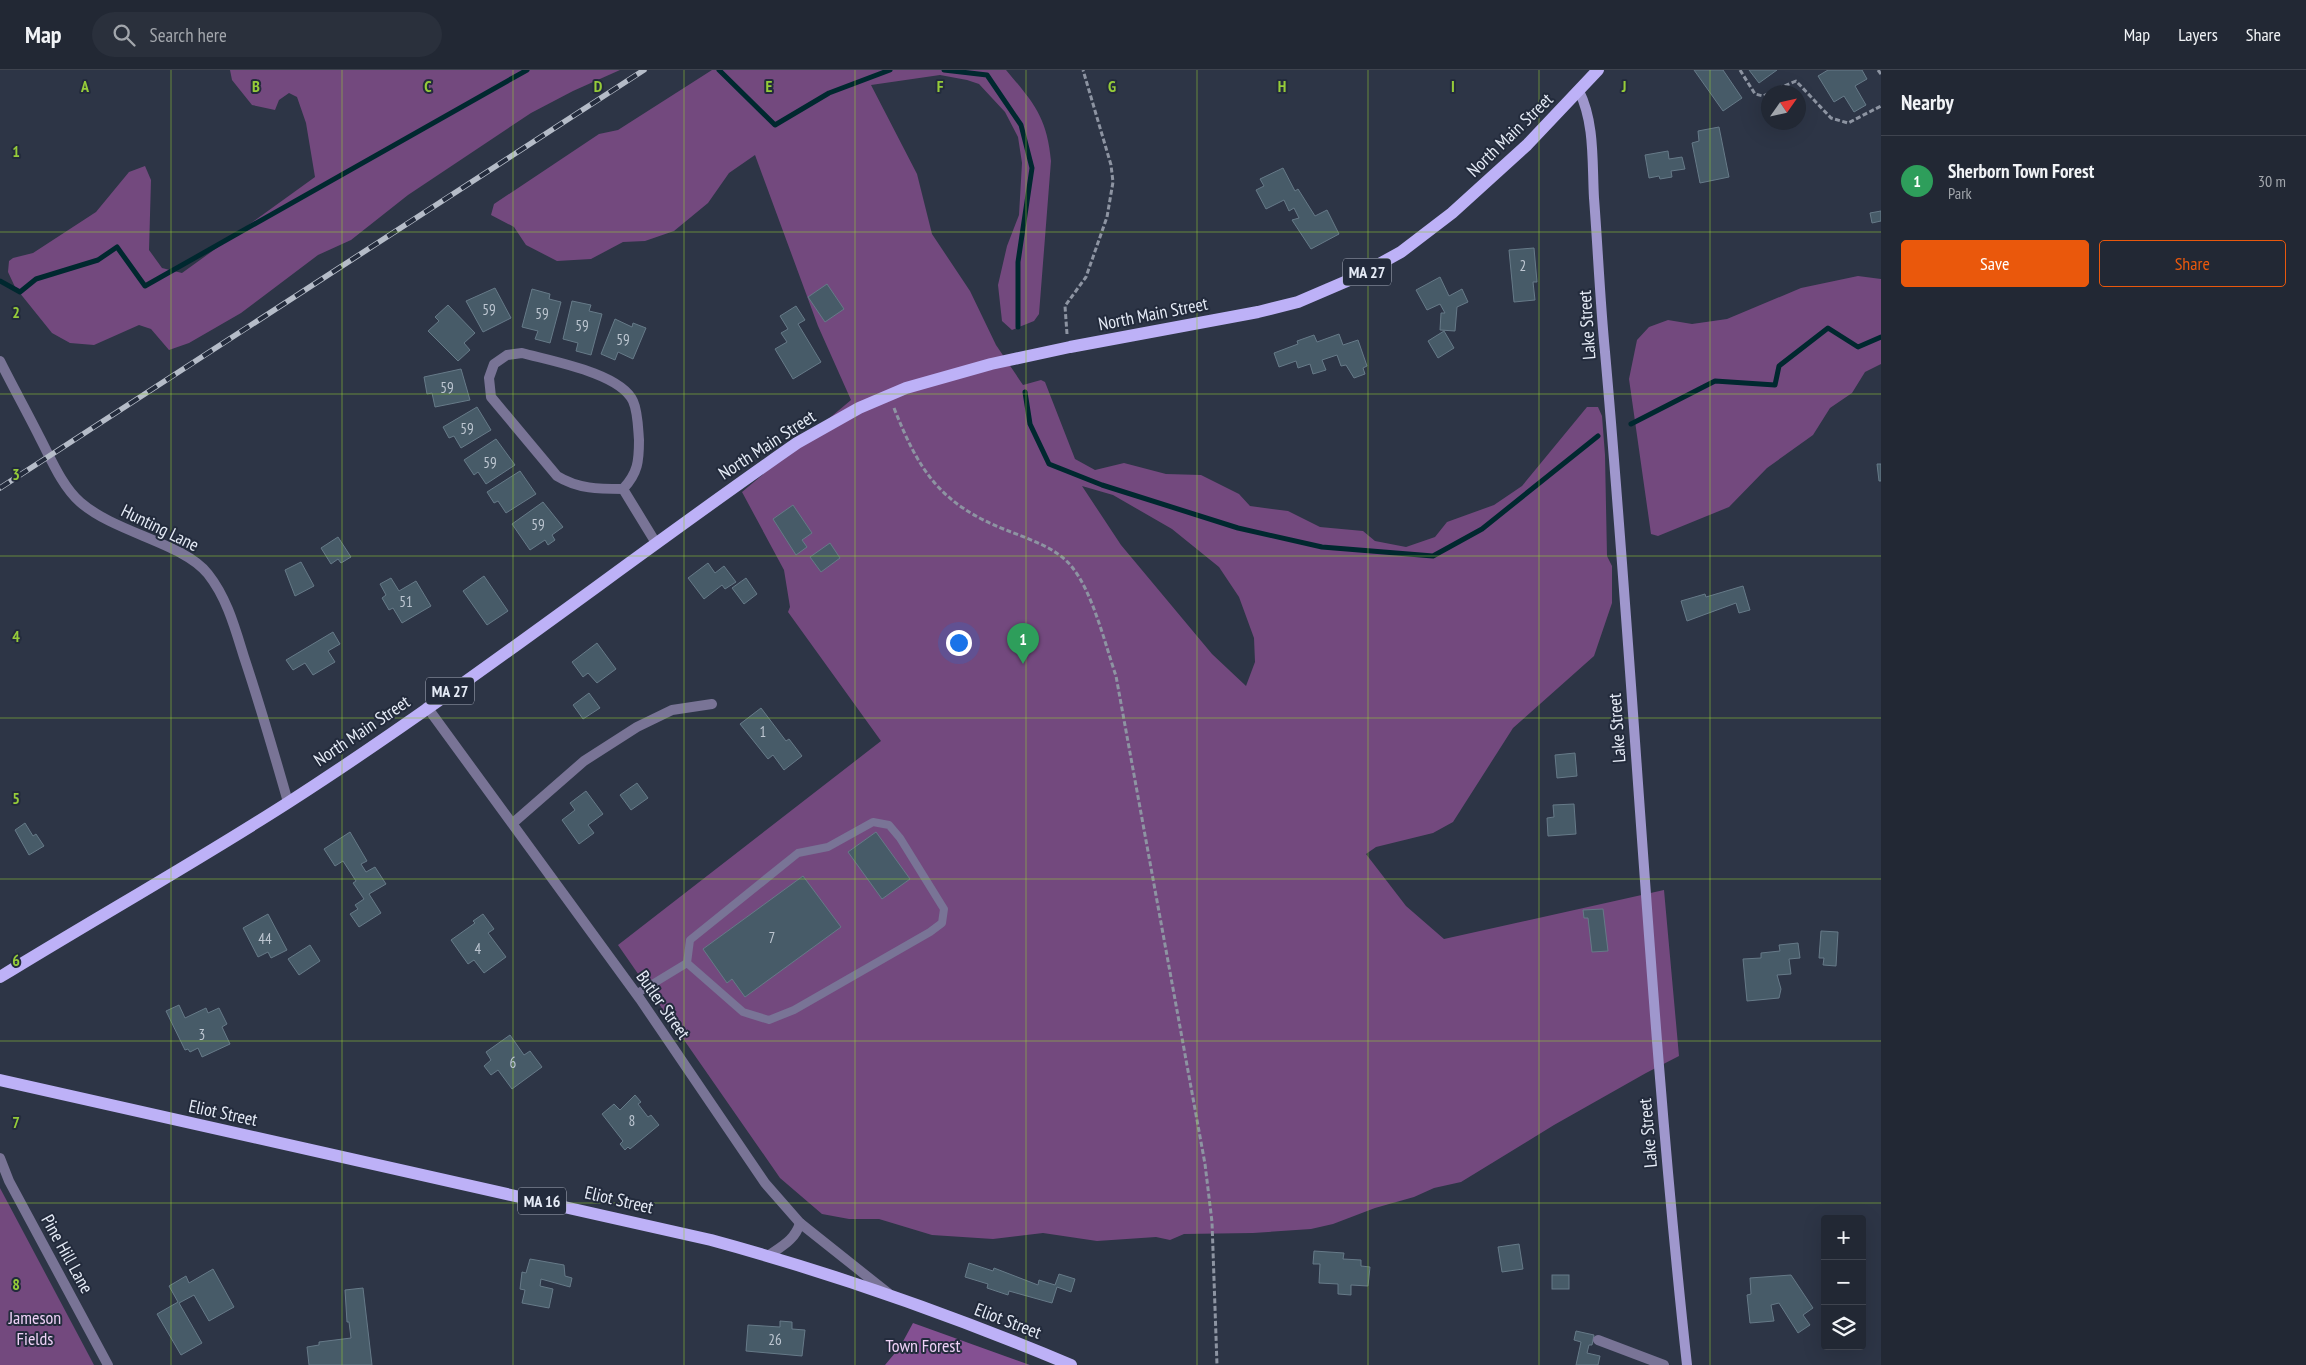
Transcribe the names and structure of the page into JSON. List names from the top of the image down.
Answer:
{
  "streets": {
    "main road": [
      "North Main Street",
      "MA 27",
      "Eliot Street",
      "MA 16"
    ],
    "street": [
      "Lake Street",
      "Hunting Lane",
      "Butler Street",
      "Pine Hill Lane"
    ]
  },
  "crossings": [
    ["North Main Street", "Lake Street"],
    ["North Main Street", "Hunting Lane"],
    ["North Main Street", "Butler Street"],
    ["Butler Street", "Eliot Street"]
  ],
  "parks": ["Jameson Fields", "Town Forest"],
  "house_numbers": [
    "2",
    "59",
    "59",
    "59",
    "59",
    "59",
    "59",
    "59",
    "59",
    "51",
    "1",
    "7",
    "44",
    "4",
    "3",
    "6",
    "8",
    "26"
  ],
  "north": "top right",
  "page": {
    "header": "Map",
    "search": "Search here",
    "nav": ["Map", "Layers", "Share"],
    "heading": "Nearby",
    "list": [
      {
        "mark": "1",
        "name": "Sherborn Town Forest",
        "note": "Park",
        "value": "30 m"
      }
    ],
    "buttons": ["Save", "Share"],
    "pins": "1",
    "map_buttons": ["+", "−"]
  },
  "grid": {
    "columns": [
      "A",
      "B",
      "C",
      "D",
      "E",
      "F",
      "G",
      "H",
      "I",
      "J"
    ],
    "rows": [
      "1",
      "2",
      "3",
      "4",
      "5",
      "6",
      "7",
      "8"
    ]
  }
}
